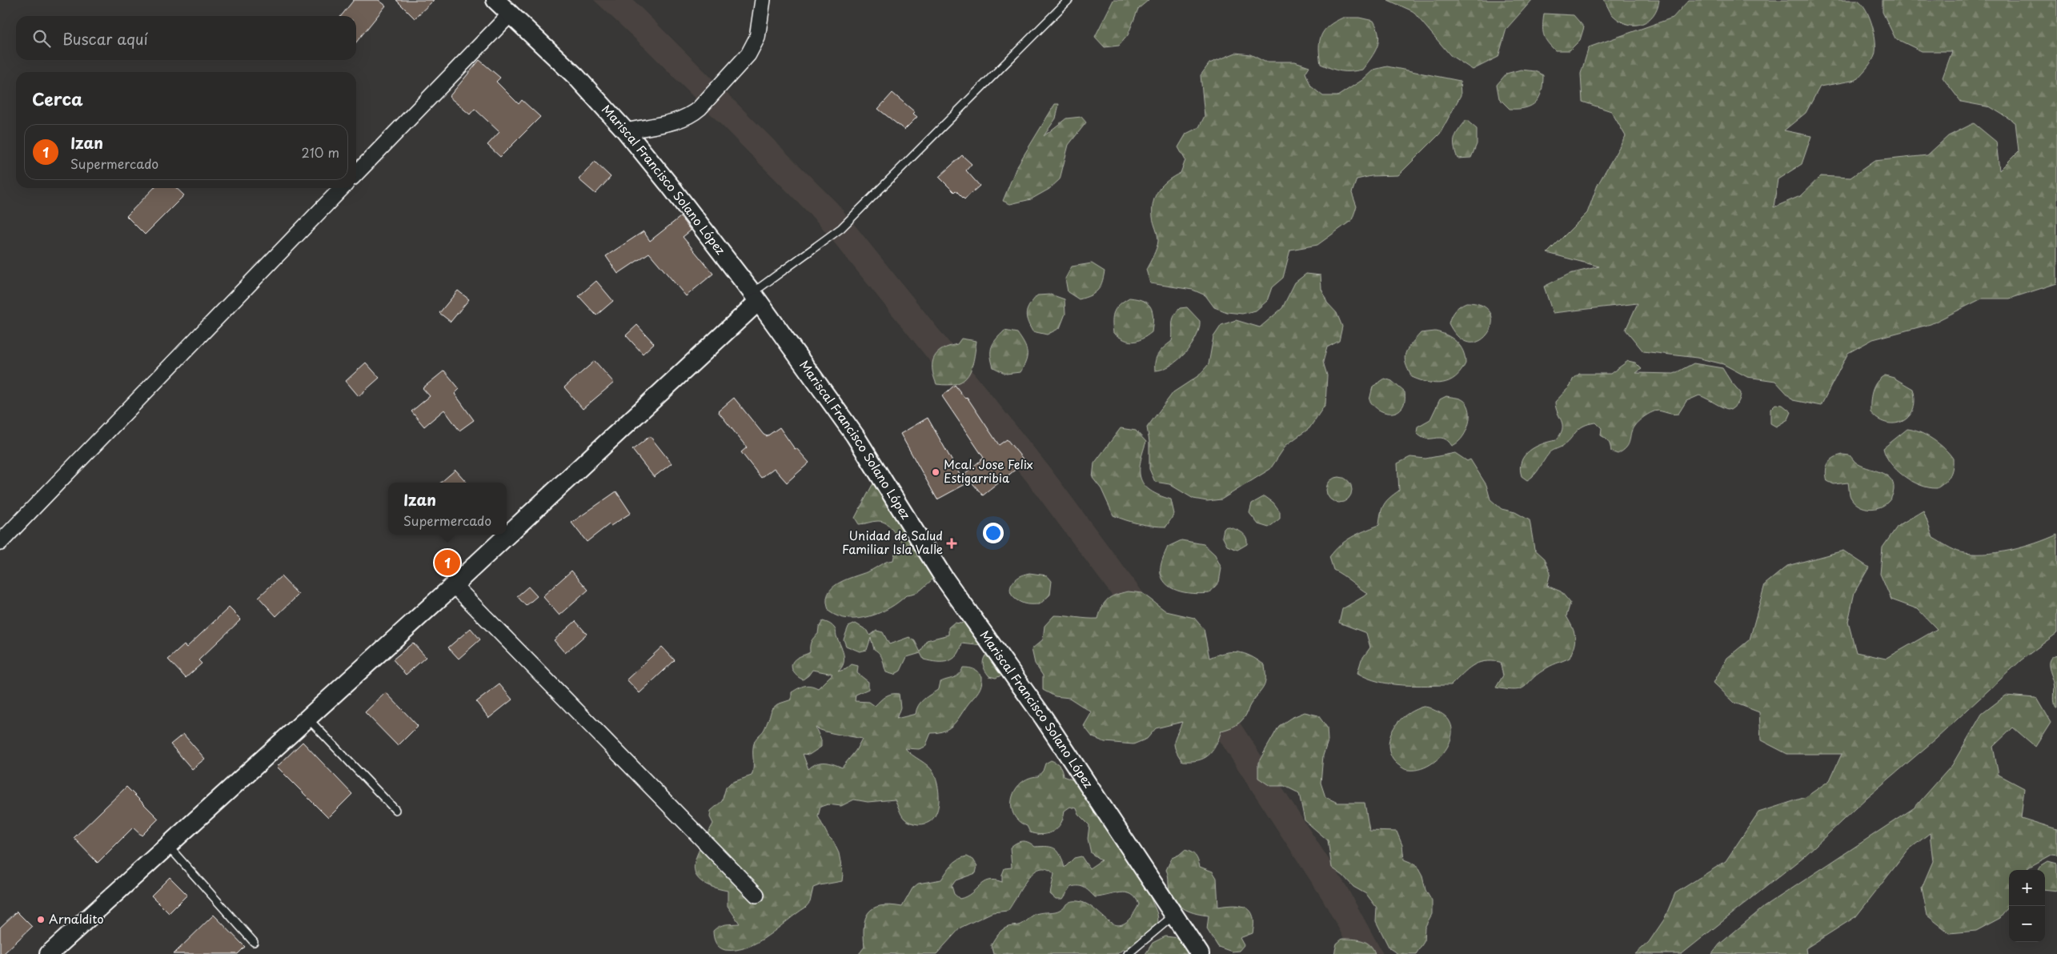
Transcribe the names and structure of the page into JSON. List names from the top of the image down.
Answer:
{
  "streets": {
    "street": ["Mariscal Francisco Solano López"]
  },
  "places": {
    "other": ["Mcal. Jose Felix Estigarribia", "Arnaldito"],
    "health": ["Unidad de Salud Familiar Isla Valle"]
  },
  "page": {
    "search": "Buscar aquí",
    "heading": "Cerca",
    "list": [
      {
        "mark": "1",
        "name": "Izan",
        "note": "Supermercado",
        "value": "210 m"
      }
    ],
    "popup": ["Izan", "Supermercado"],
    "pins": "1",
    "map_buttons": ["+", "−"]
  }
}
